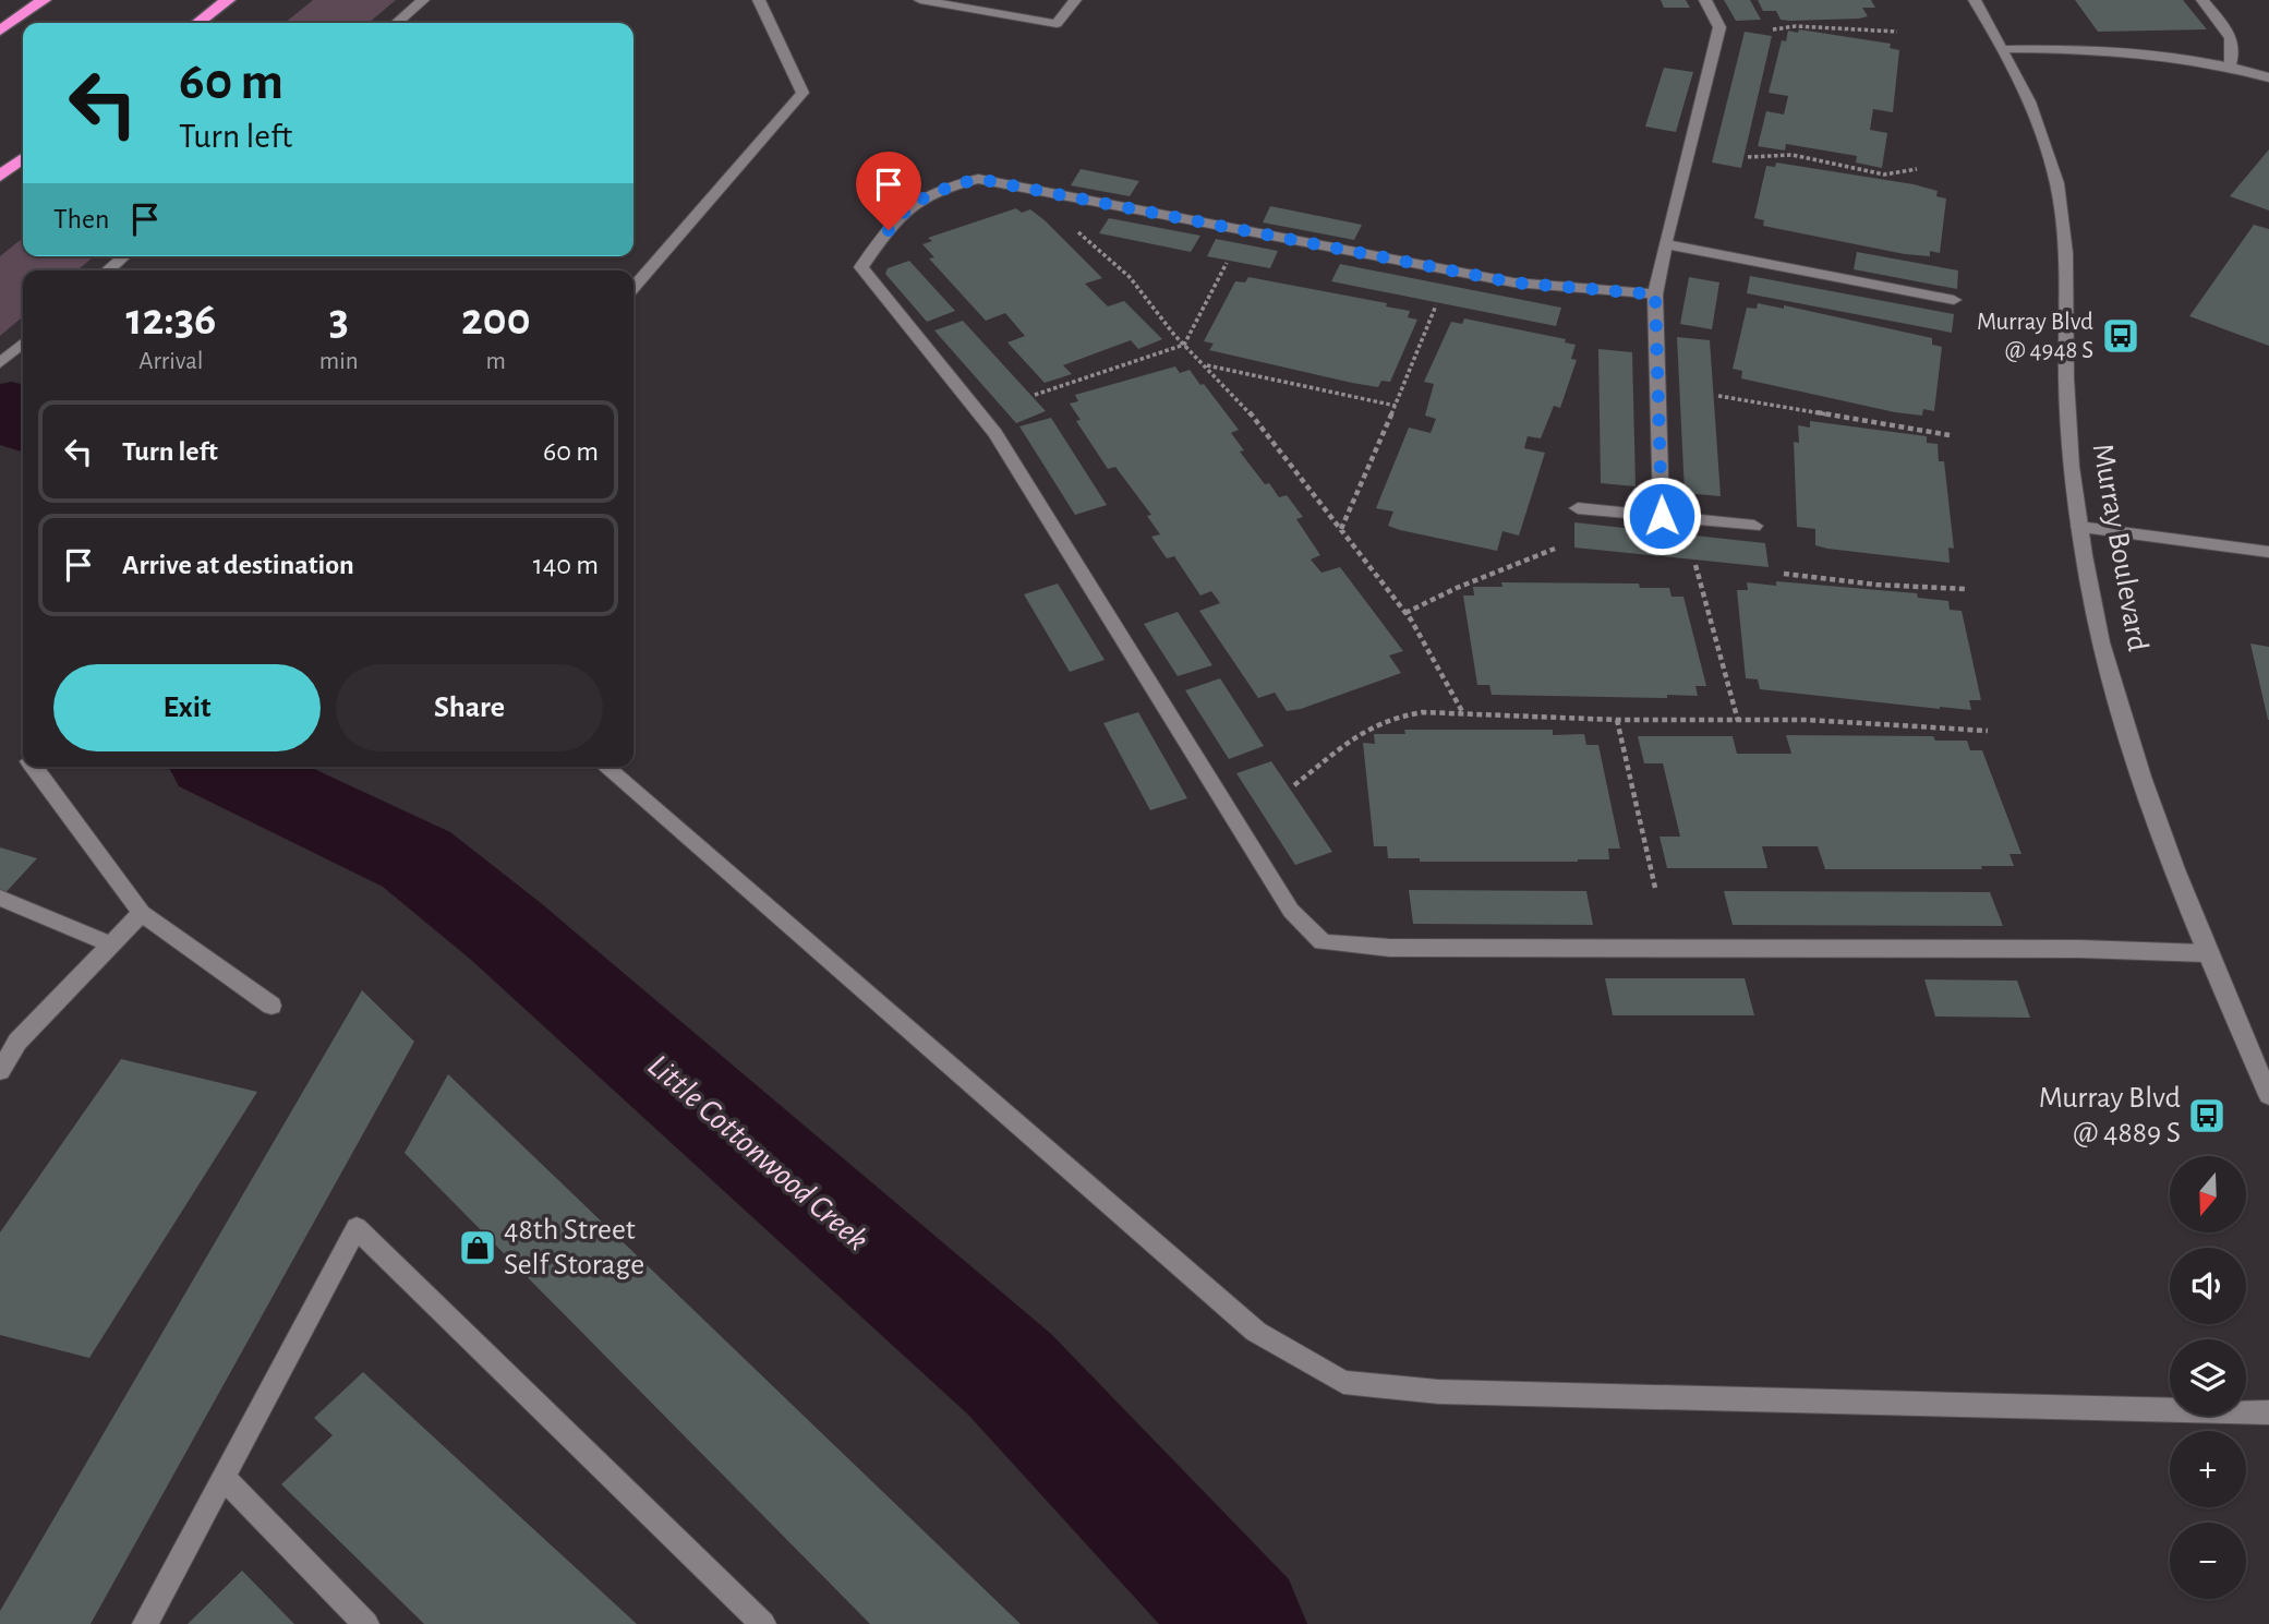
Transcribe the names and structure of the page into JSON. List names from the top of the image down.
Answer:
{
  "streets": {
    "main road": ["Murray Boulevard"]
  },
  "water": ["Little Cottonwood Creek"],
  "places": {
    "bus stop": ["Murray Blvd @ 4948 S", "Murray Blvd @ 4889 S"],
    "shop": ["48th Street Self Storage"]
  },
  "north": "bottom",
  "page": {
    "turn": ["60 m", "Turn left"],
    "then": "Then",
    "eta": [
      "12:36",
      "Arrival",
      "3",
      "min",
      "200",
      "m"
    ],
    "list": [
      {
        "name": "Turn left",
        "value": "60 m"
      },
      {
        "name": "Arrive at destination",
        "value": "140 m"
      }
    ],
    "buttons": ["Exit", "Share"],
    "map_buttons": ["+", "−"]
  }
}
